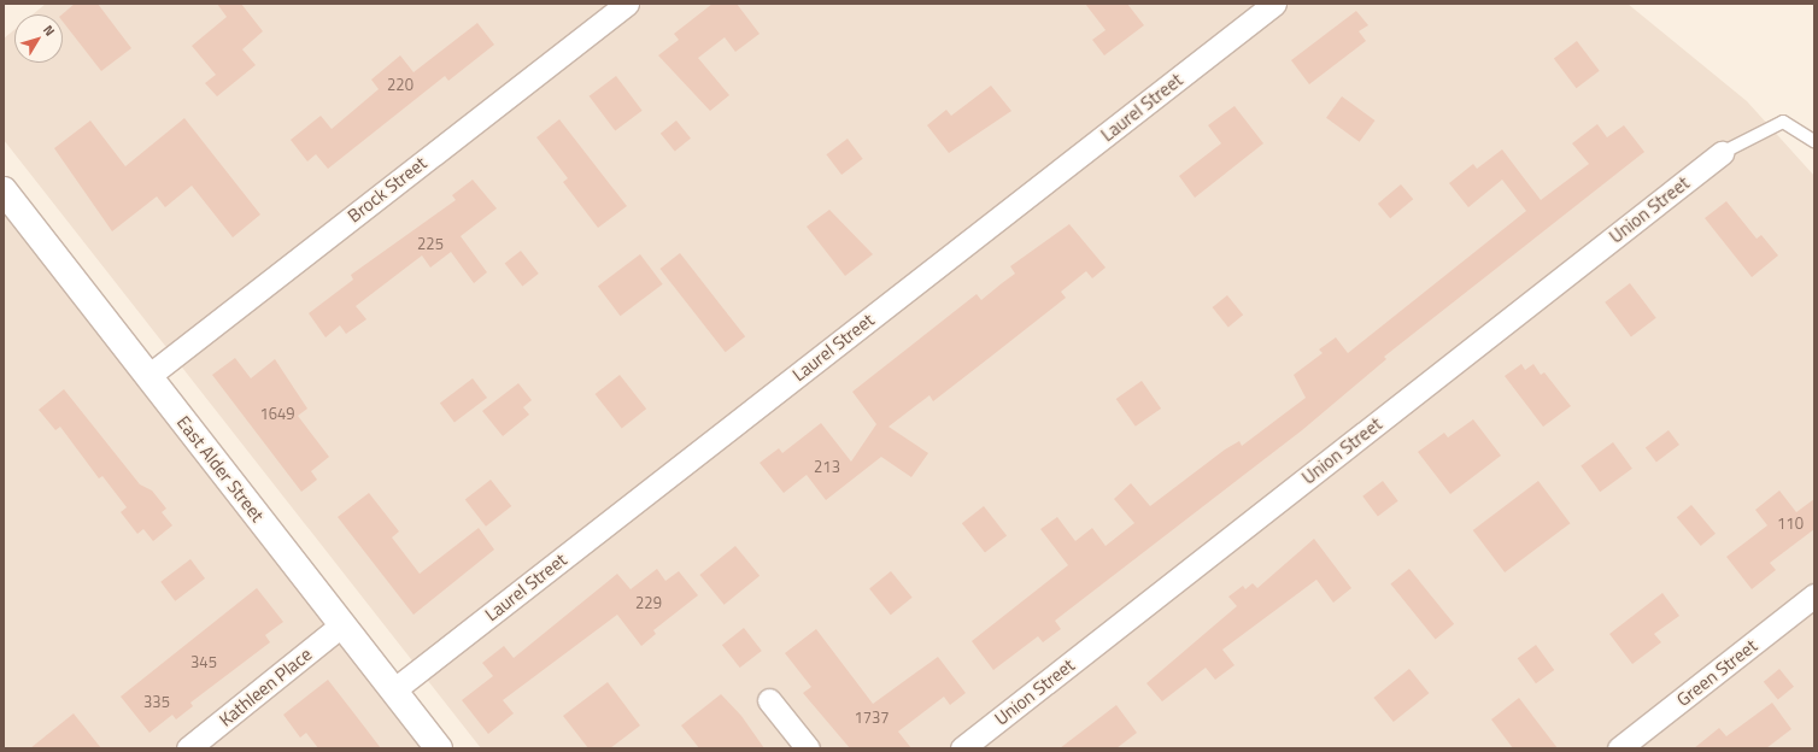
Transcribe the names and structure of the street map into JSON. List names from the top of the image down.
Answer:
{
  "streets": {
    "main road": ["East Alder Street"],
    "street": [
      "Laurel Street",
      "Brock Street",
      "Union Street",
      "Green Street",
      "Kathleen Place"
    ]
  },
  "crossings": [
    ["Laurel Street", "East Alder Street"],
    ["Brock Street", "East Alder Street"],
    ["East Alder Street", "Kathleen Place"]
  ],
  "house_numbers": [
    "220",
    "225",
    "1649",
    "213",
    "110",
    "229",
    "345",
    "335",
    "1737"
  ],
  "north": "top right"
}
